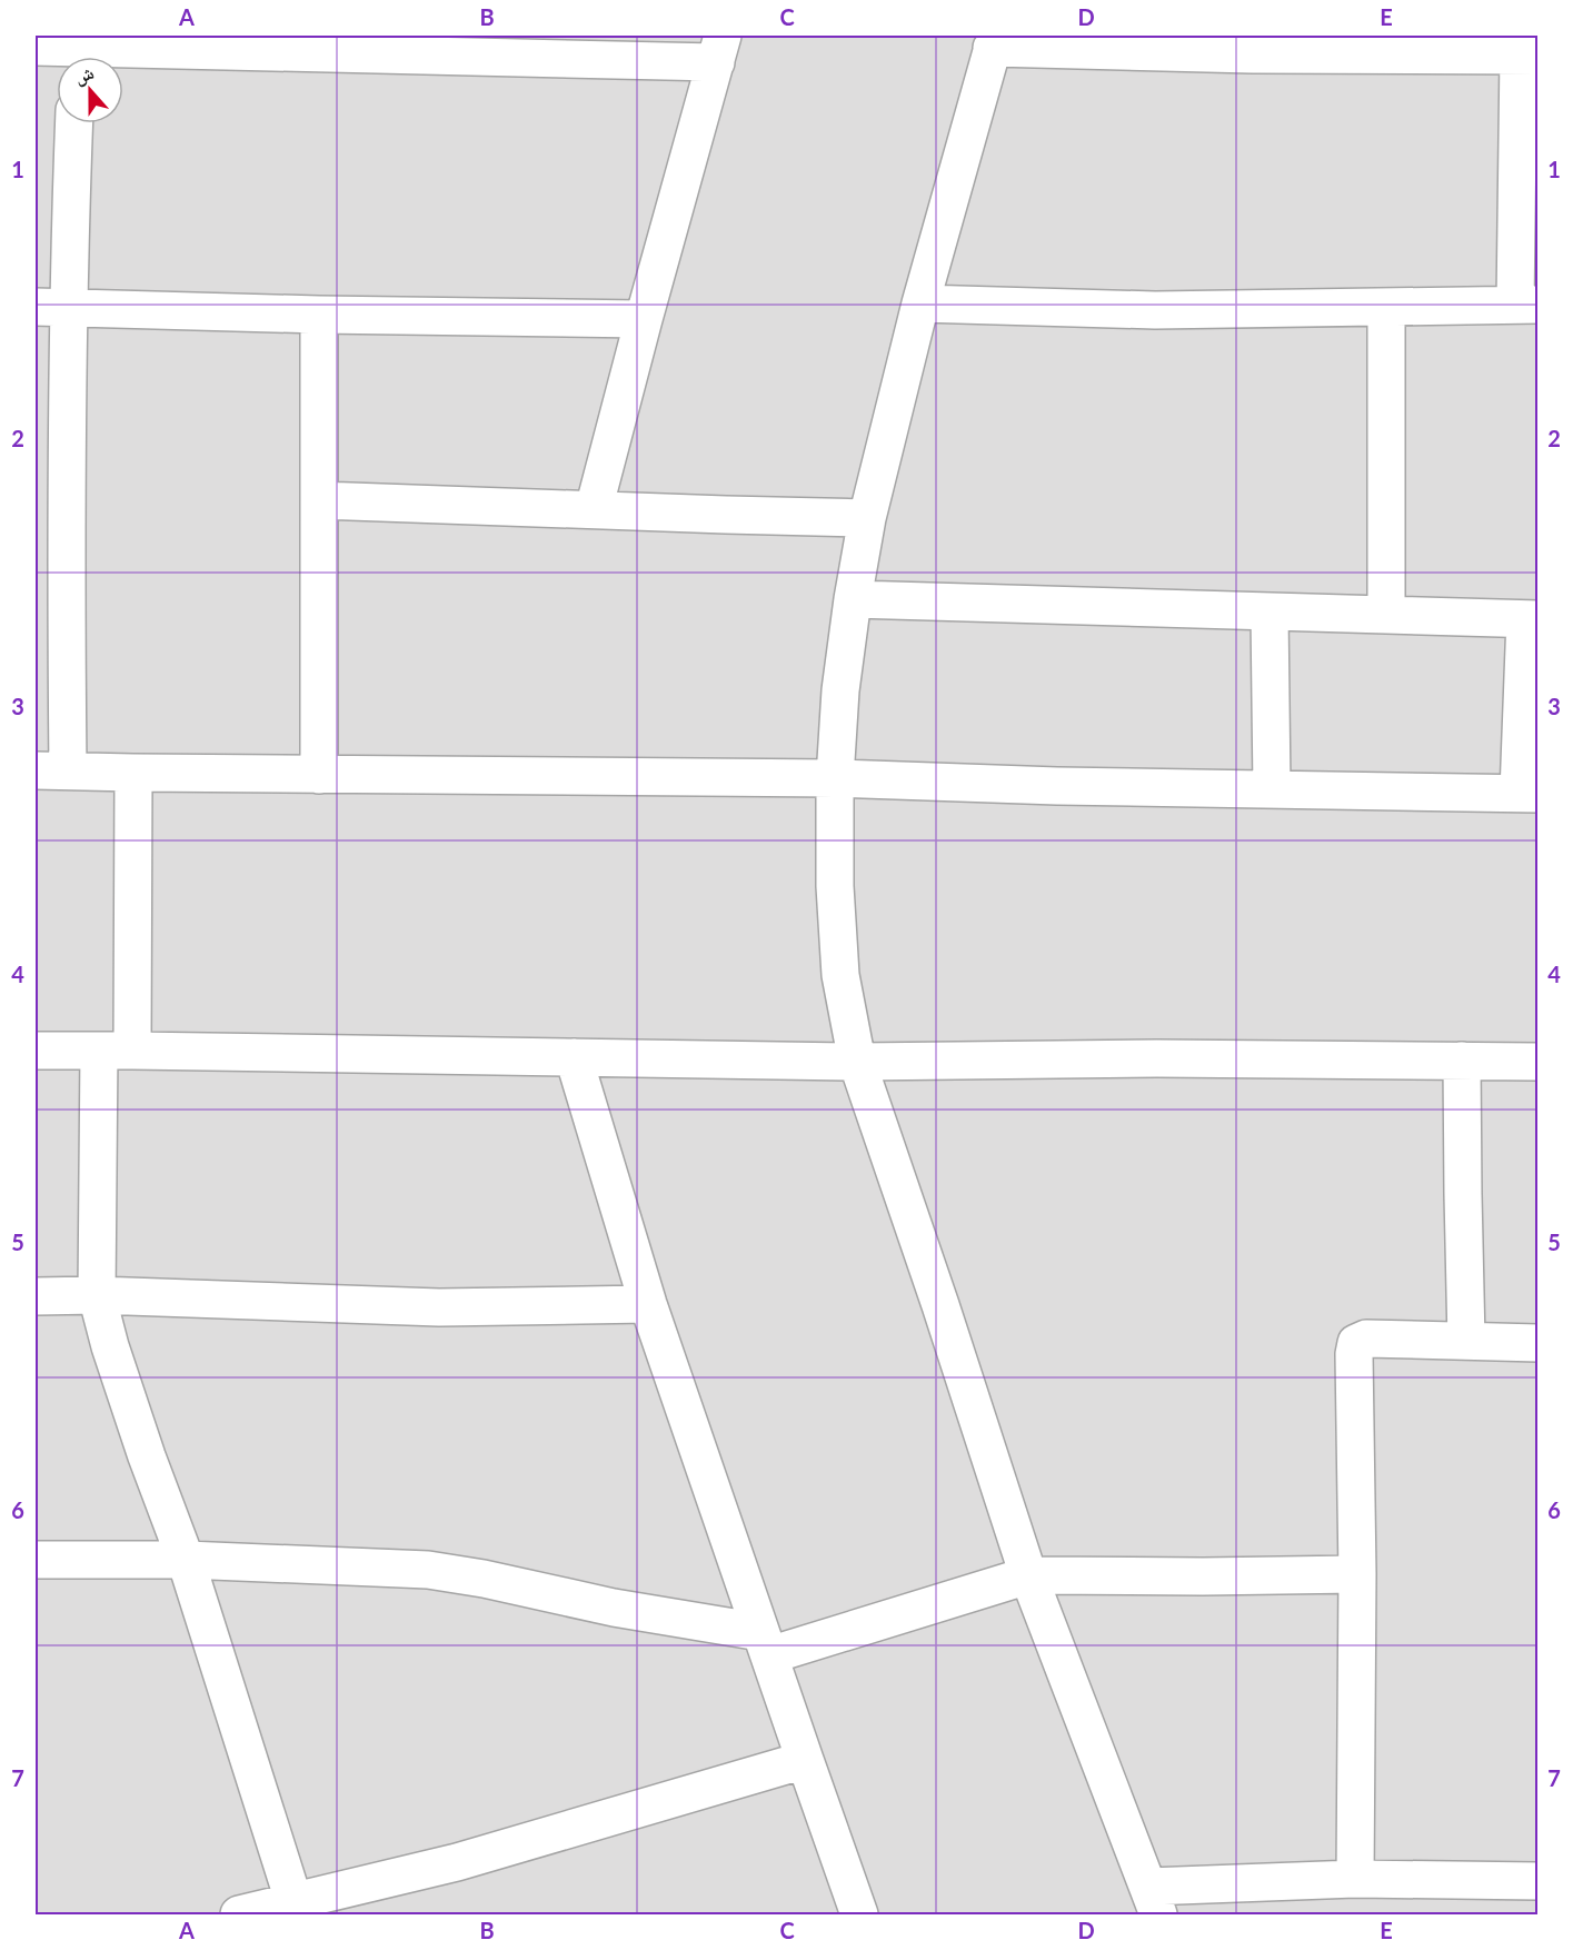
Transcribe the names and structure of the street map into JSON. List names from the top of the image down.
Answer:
{
  "north": "top",
  "grid": {
    "columns": [
      "A",
      "B",
      "C",
      "D",
      "E"
    ],
    "rows": [
      "1",
      "2",
      "3",
      "4",
      "5",
      "6",
      "7"
    ]
  }
}
